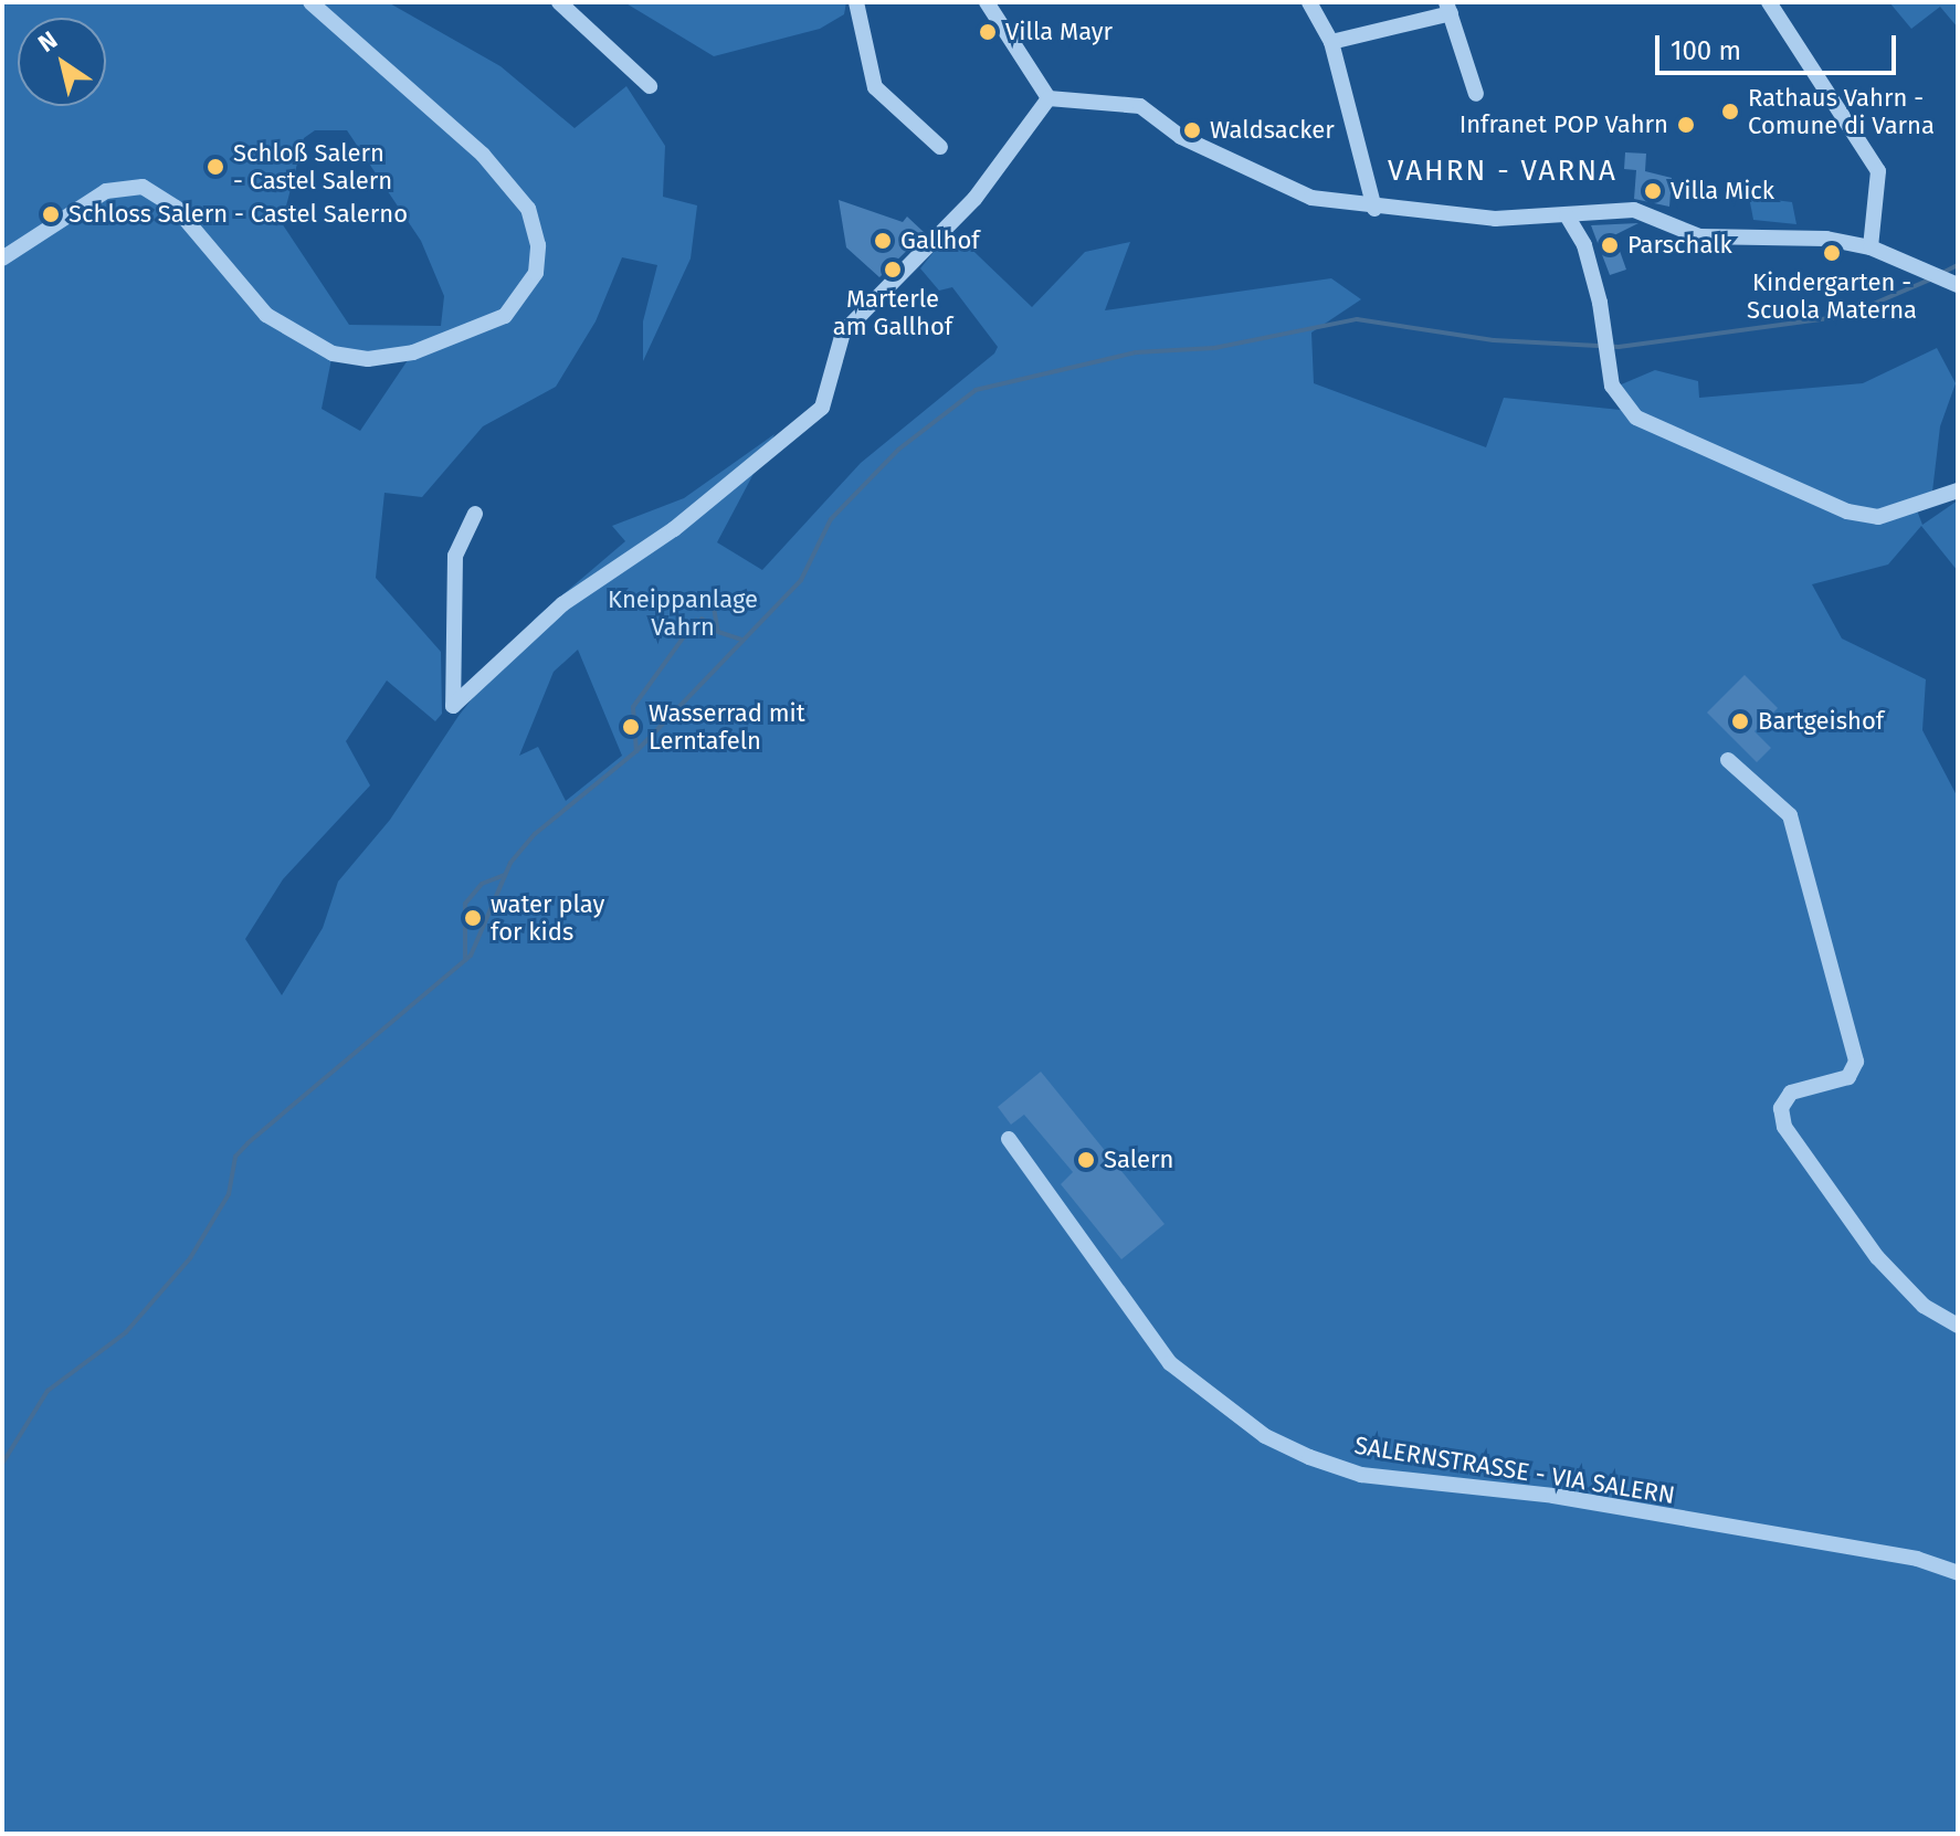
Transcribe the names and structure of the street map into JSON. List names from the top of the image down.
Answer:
{
  "streets": {
    "street": ["SALERNSTRASSE - VIA SALERN"]
  },
  "districts": ["VAHRN - VARNA"],
  "parks": ["Kneippanlage Vahrn"],
  "places": [
    "Villa Mayr",
    "Rathaus Vahrn - Comune di Varna",
    "Infranet POP Vahrn",
    "Waldsacker",
    "Schloß Salern - Castel Salern",
    "Villa Mick",
    "Schloss Salern - Castel Salerno",
    "Gallhof",
    "Parschalk",
    "Kindergarten - Scuola Materna",
    "Marterle am Gallhof",
    "Bartgeishof",
    "Wasserrad mit Lerntafeln",
    "water play for kids",
    "Salern"
  ],
  "scale_bar": "100 m",
  "north": "top left"
}
